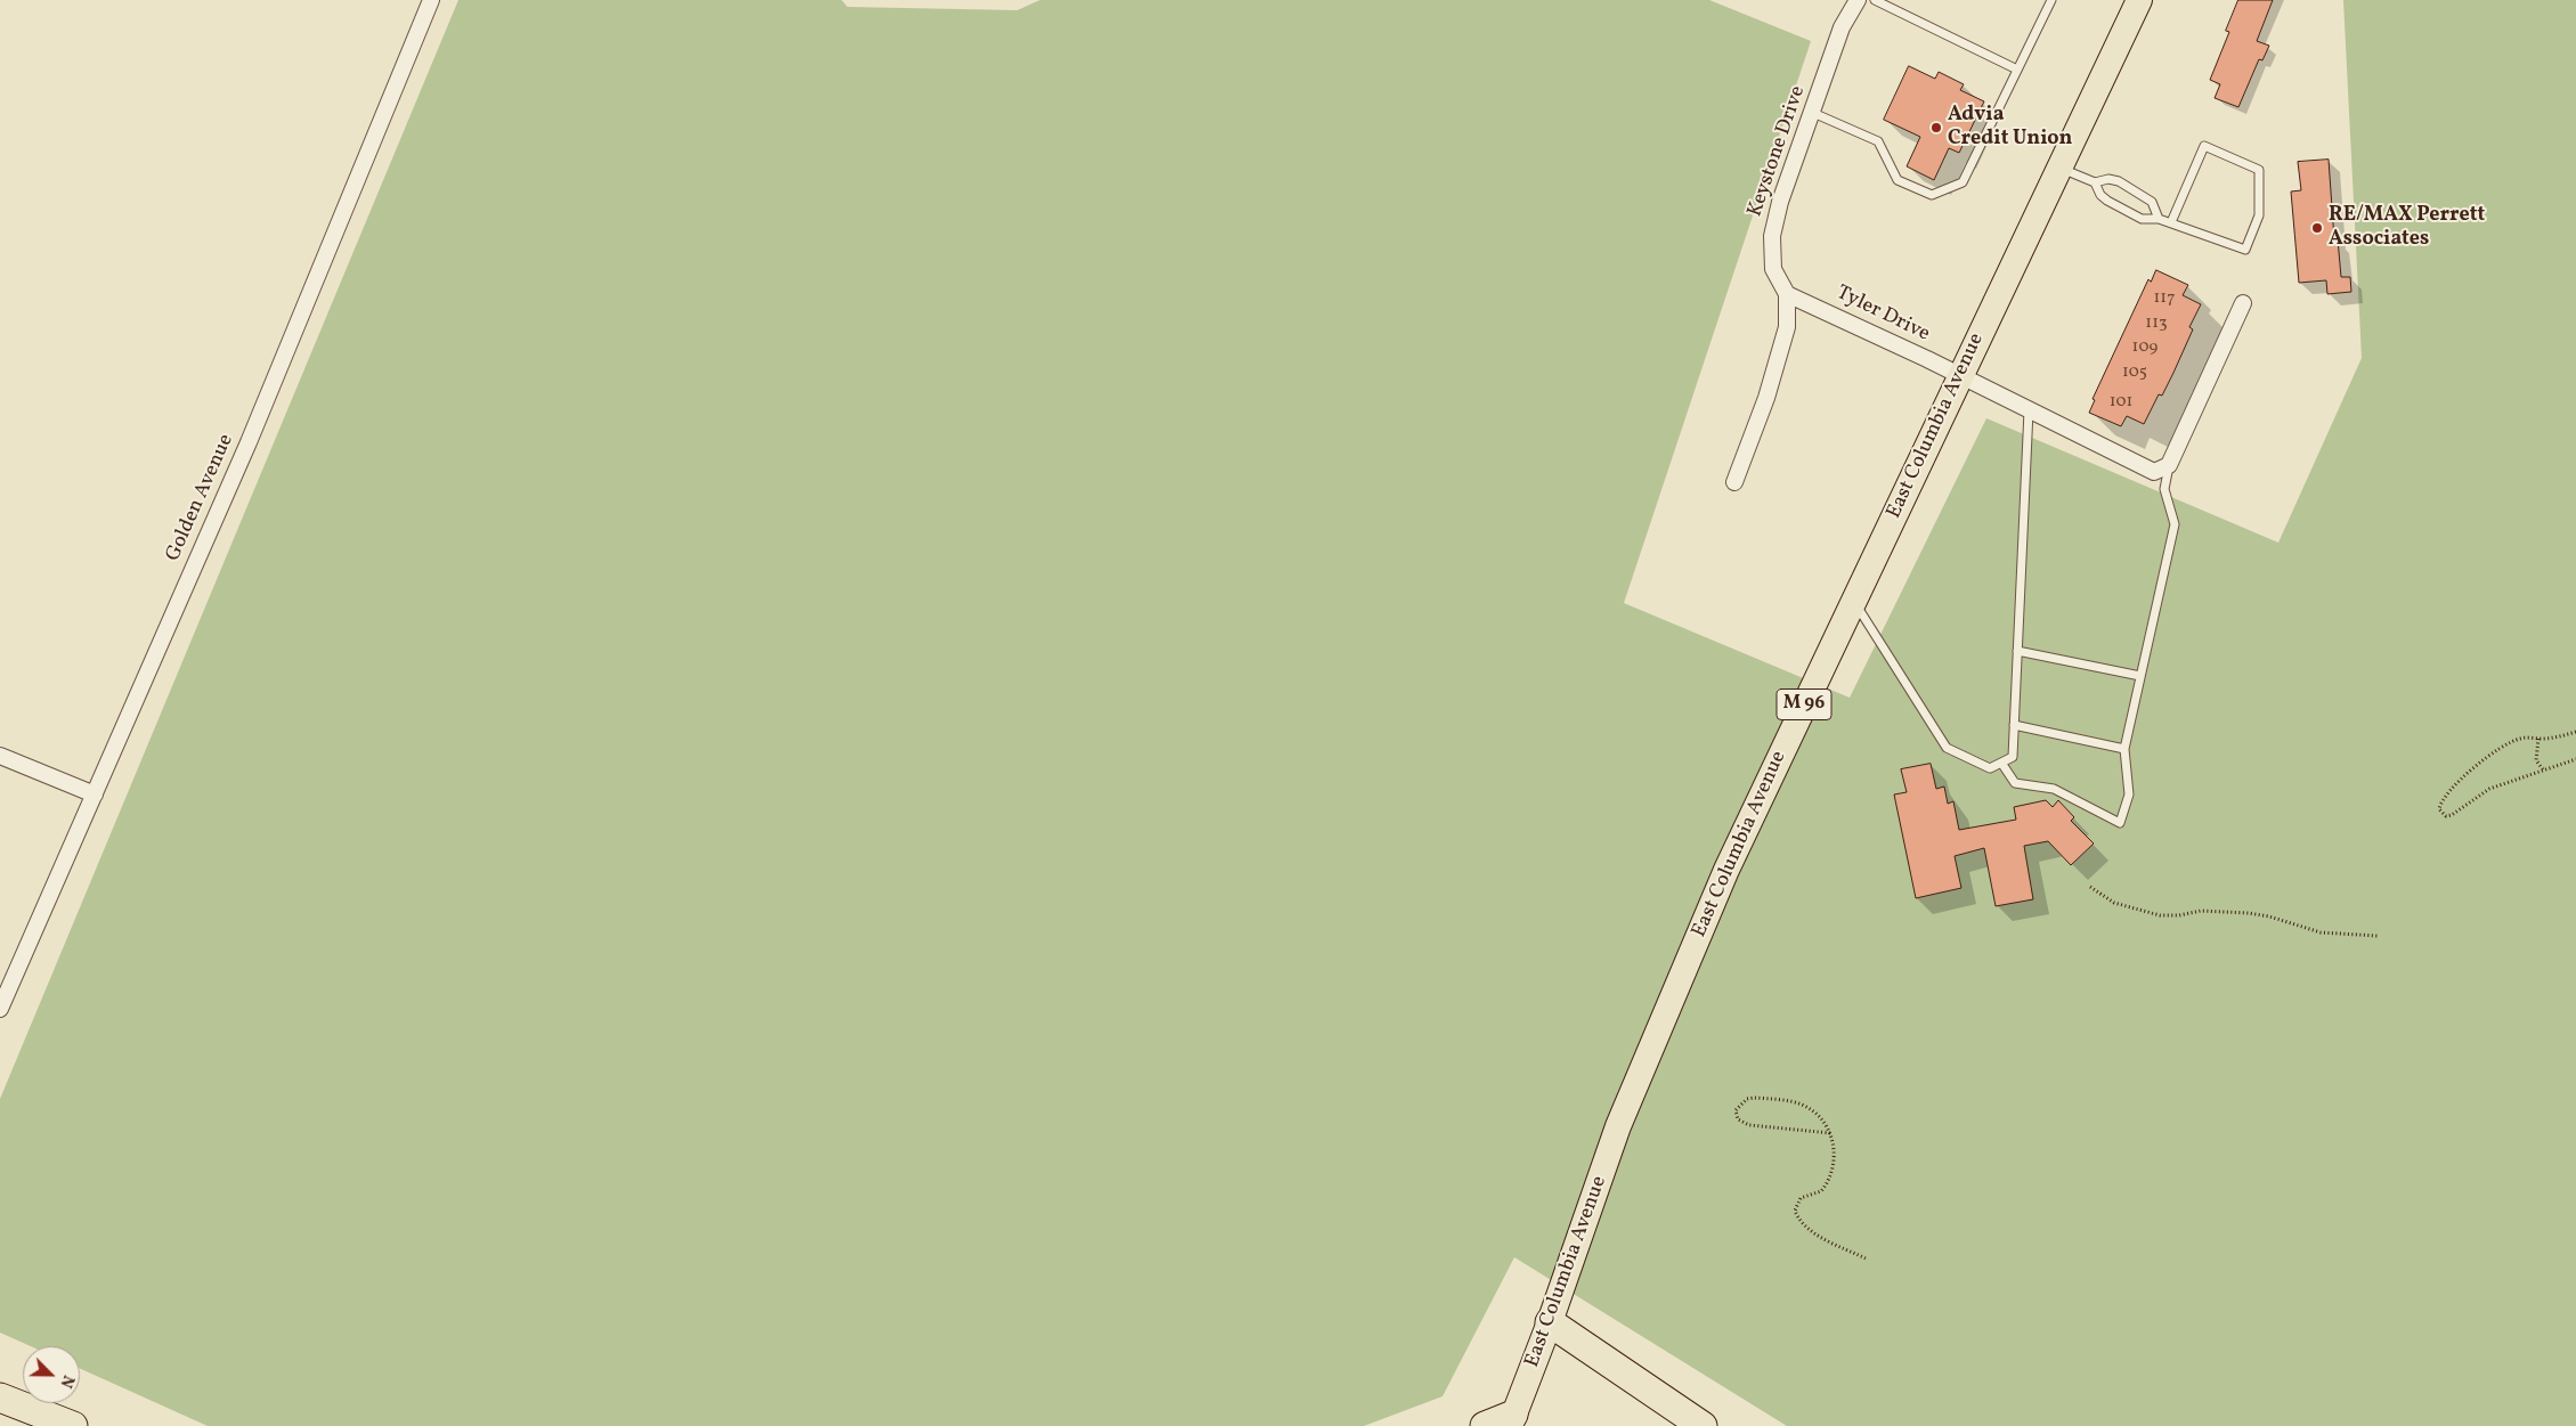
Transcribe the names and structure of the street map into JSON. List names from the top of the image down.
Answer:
{
  "streets": {
    "main road": ["East Columbia Avenue", "M 96"],
    "street": ["Keystone Drive", "Tyler Drive", "Golden Avenue"]
  },
  "crossings": [
    ["Keystone Drive", "Tyler Drive"],
    ["Tyler Drive", "East Columbia Avenue"]
  ],
  "places": ["Advia Credit Union", "RE/MAX Perrett Associates"],
  "house_numbers": [
    "117",
    "113",
    "109",
    "105",
    "101"
  ],
  "north": "bottom right"
}
